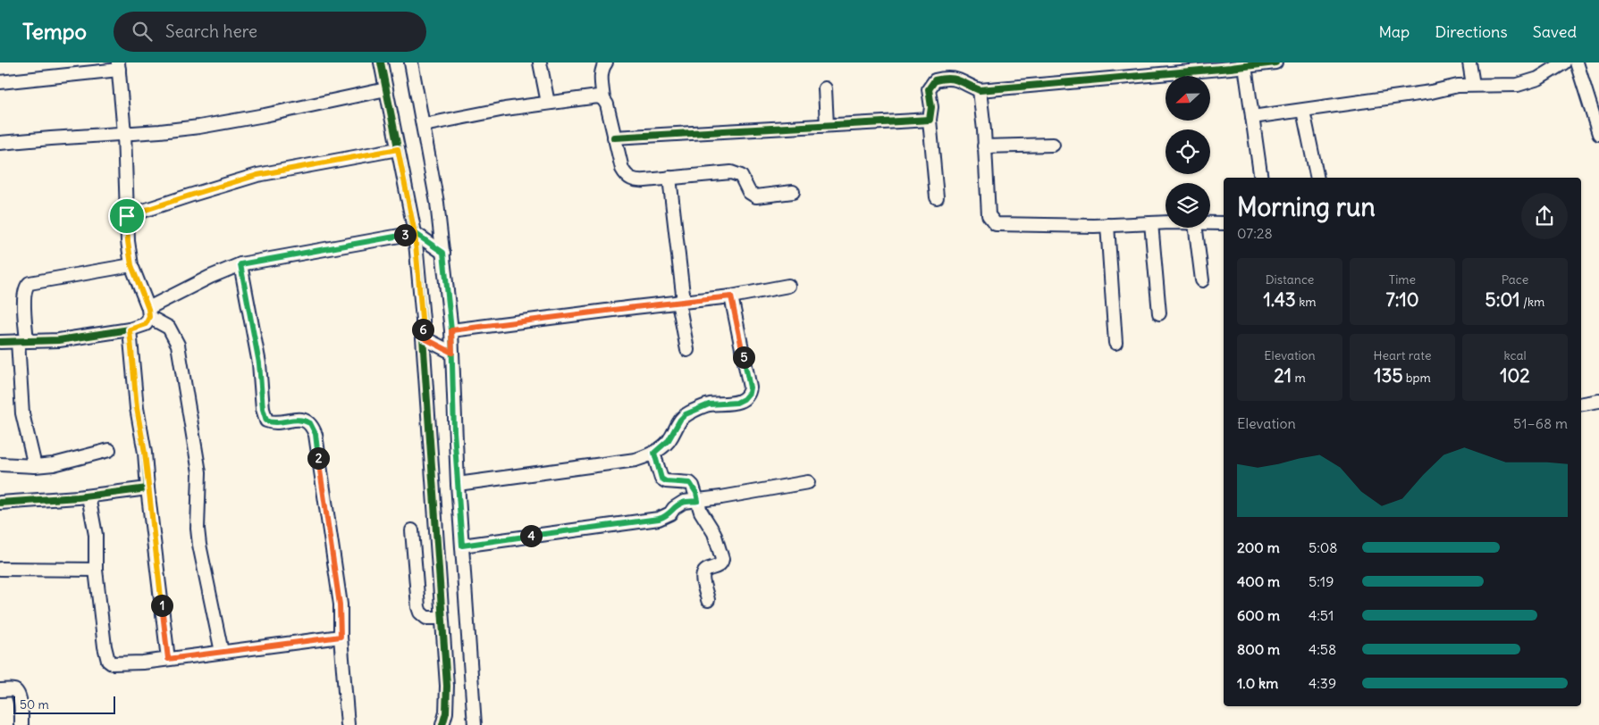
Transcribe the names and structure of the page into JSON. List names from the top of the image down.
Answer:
{
  "scale_bar": "50 m",
  "north": "left",
  "page": {
    "header": "Tempo",
    "search": "Search here",
    "nav": ["Map", "Directions", "Saved"],
    "heading": ["Morning run", "07:28"],
    "pins": [
      "3",
      "6",
      "5",
      "2",
      "4",
      "1"
    ],
    "stats": [
      ["Distance", "1.43 km"],
      ["Time", "7:10"],
      ["Pace", "5:01 /km"],
      ["Elevation", "21 m"],
      ["Heart rate", "135 bpm"],
      ["kcal", "102"]
    ],
    "chart": ["Elevation", "51–68 m"],
    "list": [
      {
        "name": "200 m",
        "note": "5:08"
      },
      {
        "name": "400 m",
        "note": "5:19"
      },
      {
        "name": "600 m",
        "note": "4:51"
      },
      {
        "name": "800 m",
        "note": "4:58"
      },
      {
        "name": "1.0 km",
        "note": "4:39"
      }
    ],
    "scale": "50 m"
  }
}
